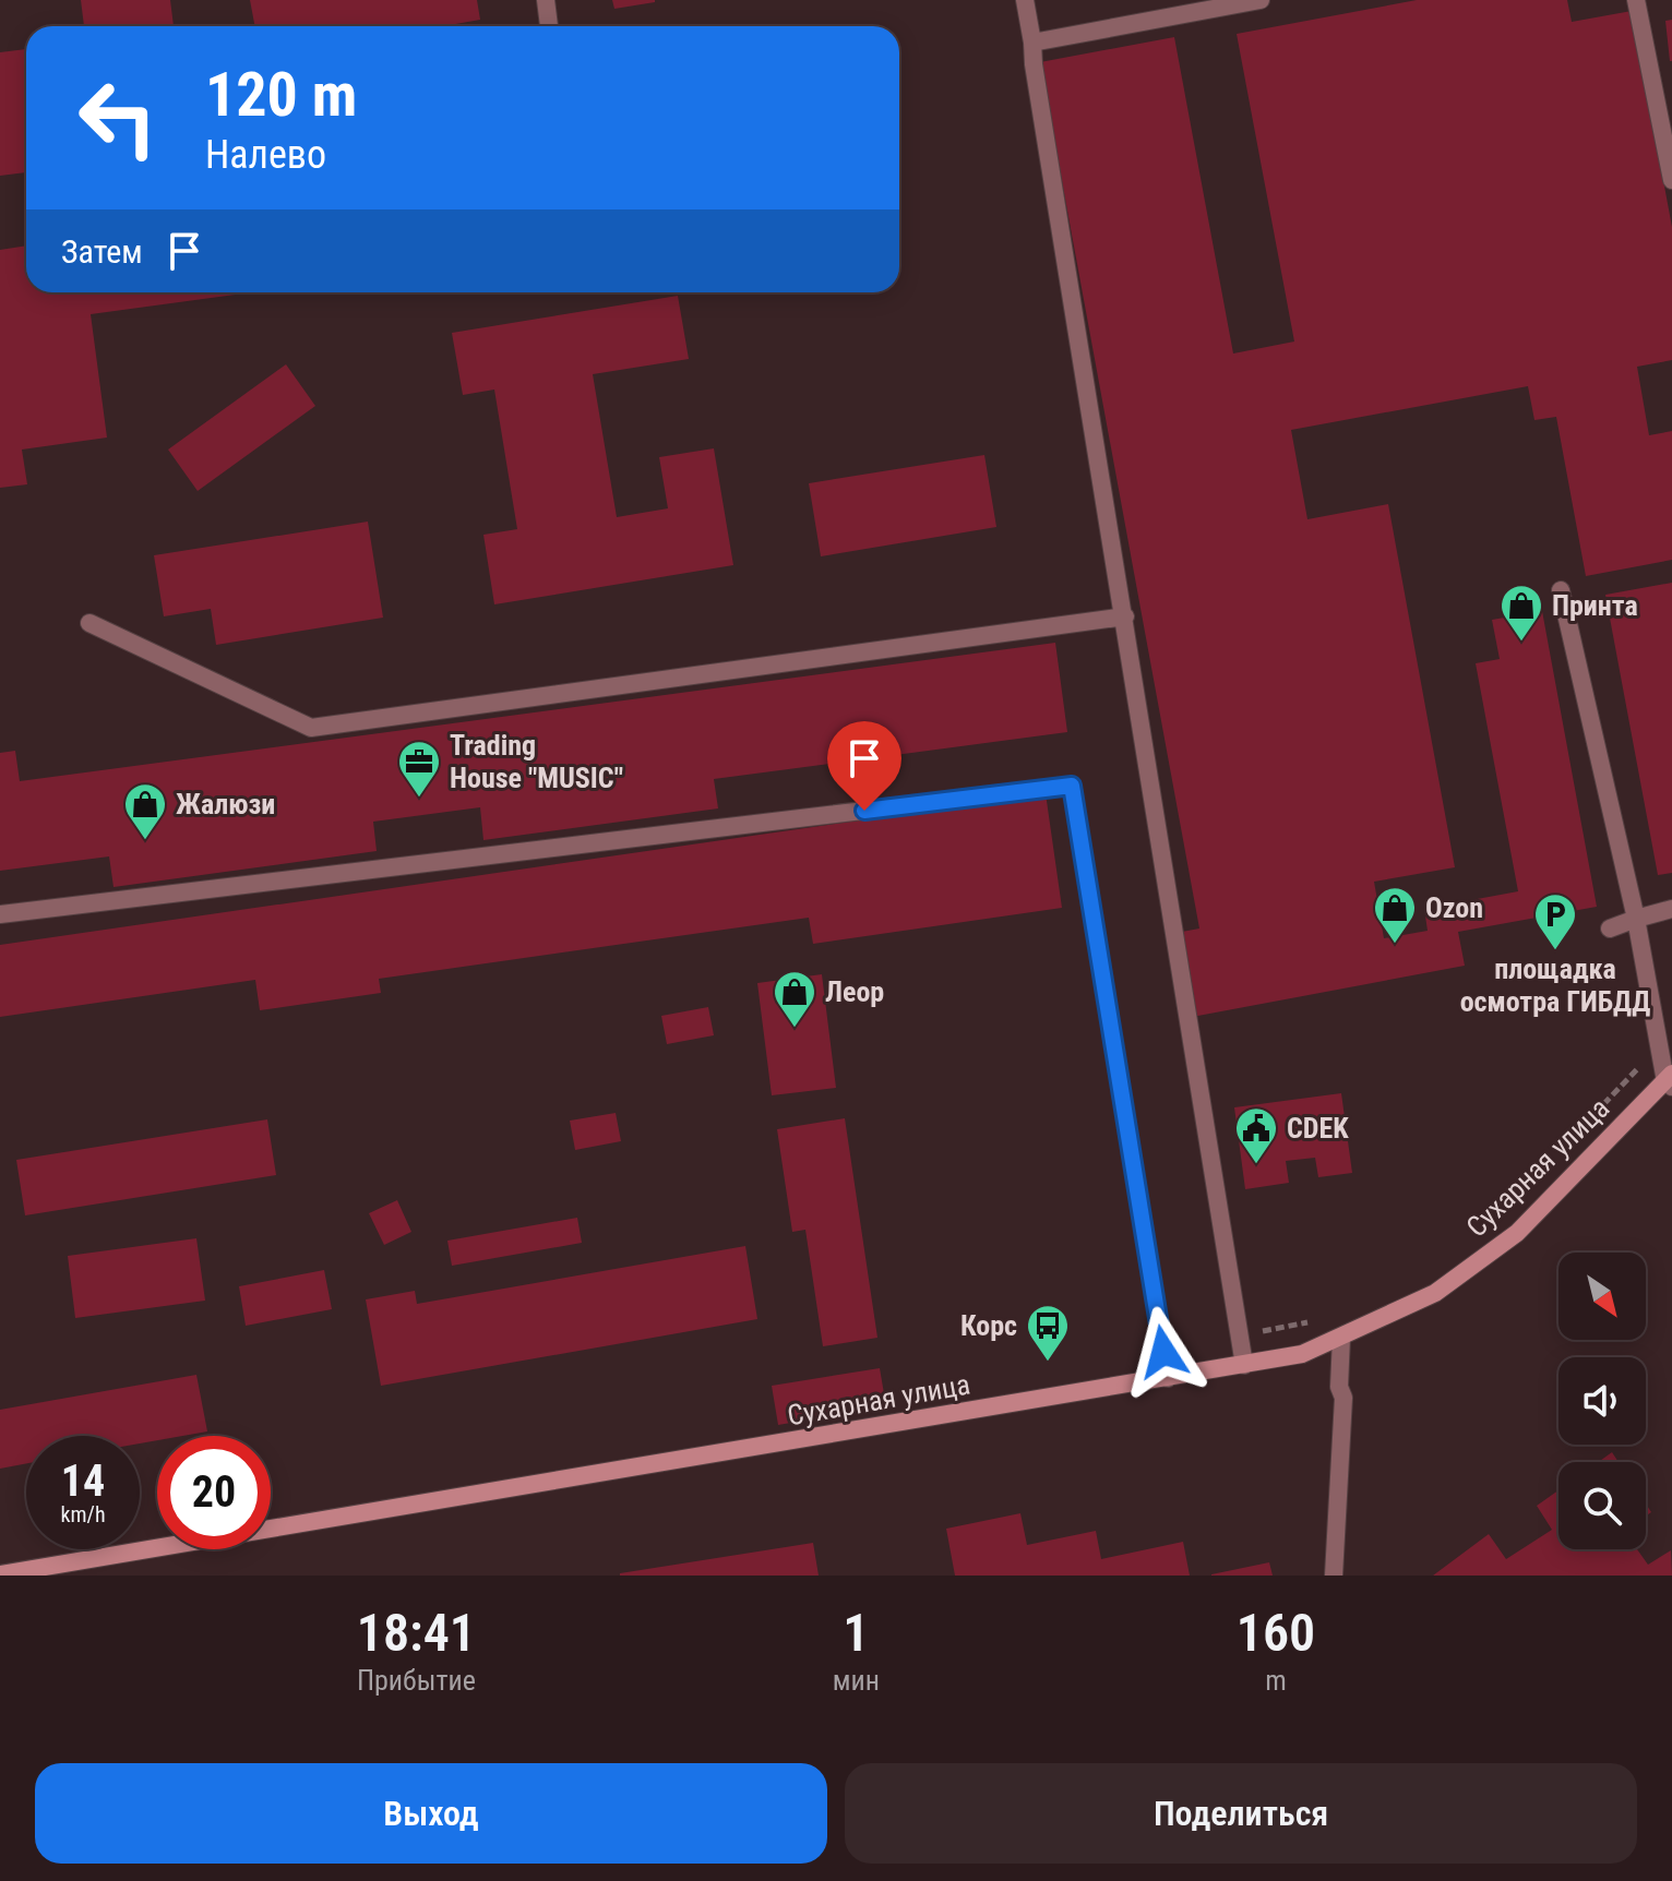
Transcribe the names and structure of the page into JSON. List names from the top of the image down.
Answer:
{
  "streets": {
    "street": ["Сухарная улица"]
  },
  "places": {
    "shop": [
      "Принта",
      "Жалюзи",
      "Ozon",
      "Леор"
    ],
    "office": ["Trading House \"MUSIC\""],
    "parking": ["площадка осмотра ГИБДД"],
    "public building": ["CDEK"],
    "bus stop": ["Корс"]
  },
  "north": "bottom right",
  "page": {
    "turn": ["120 m", "Налево"],
    "then": "Затем",
    "speed": "14 km/h",
    "limit": "20",
    "eta": [
      "18:41",
      "Прибытие",
      "1",
      "мин",
      "160",
      "m"
    ],
    "buttons": ["Выход", "Поделиться"]
  }
}
